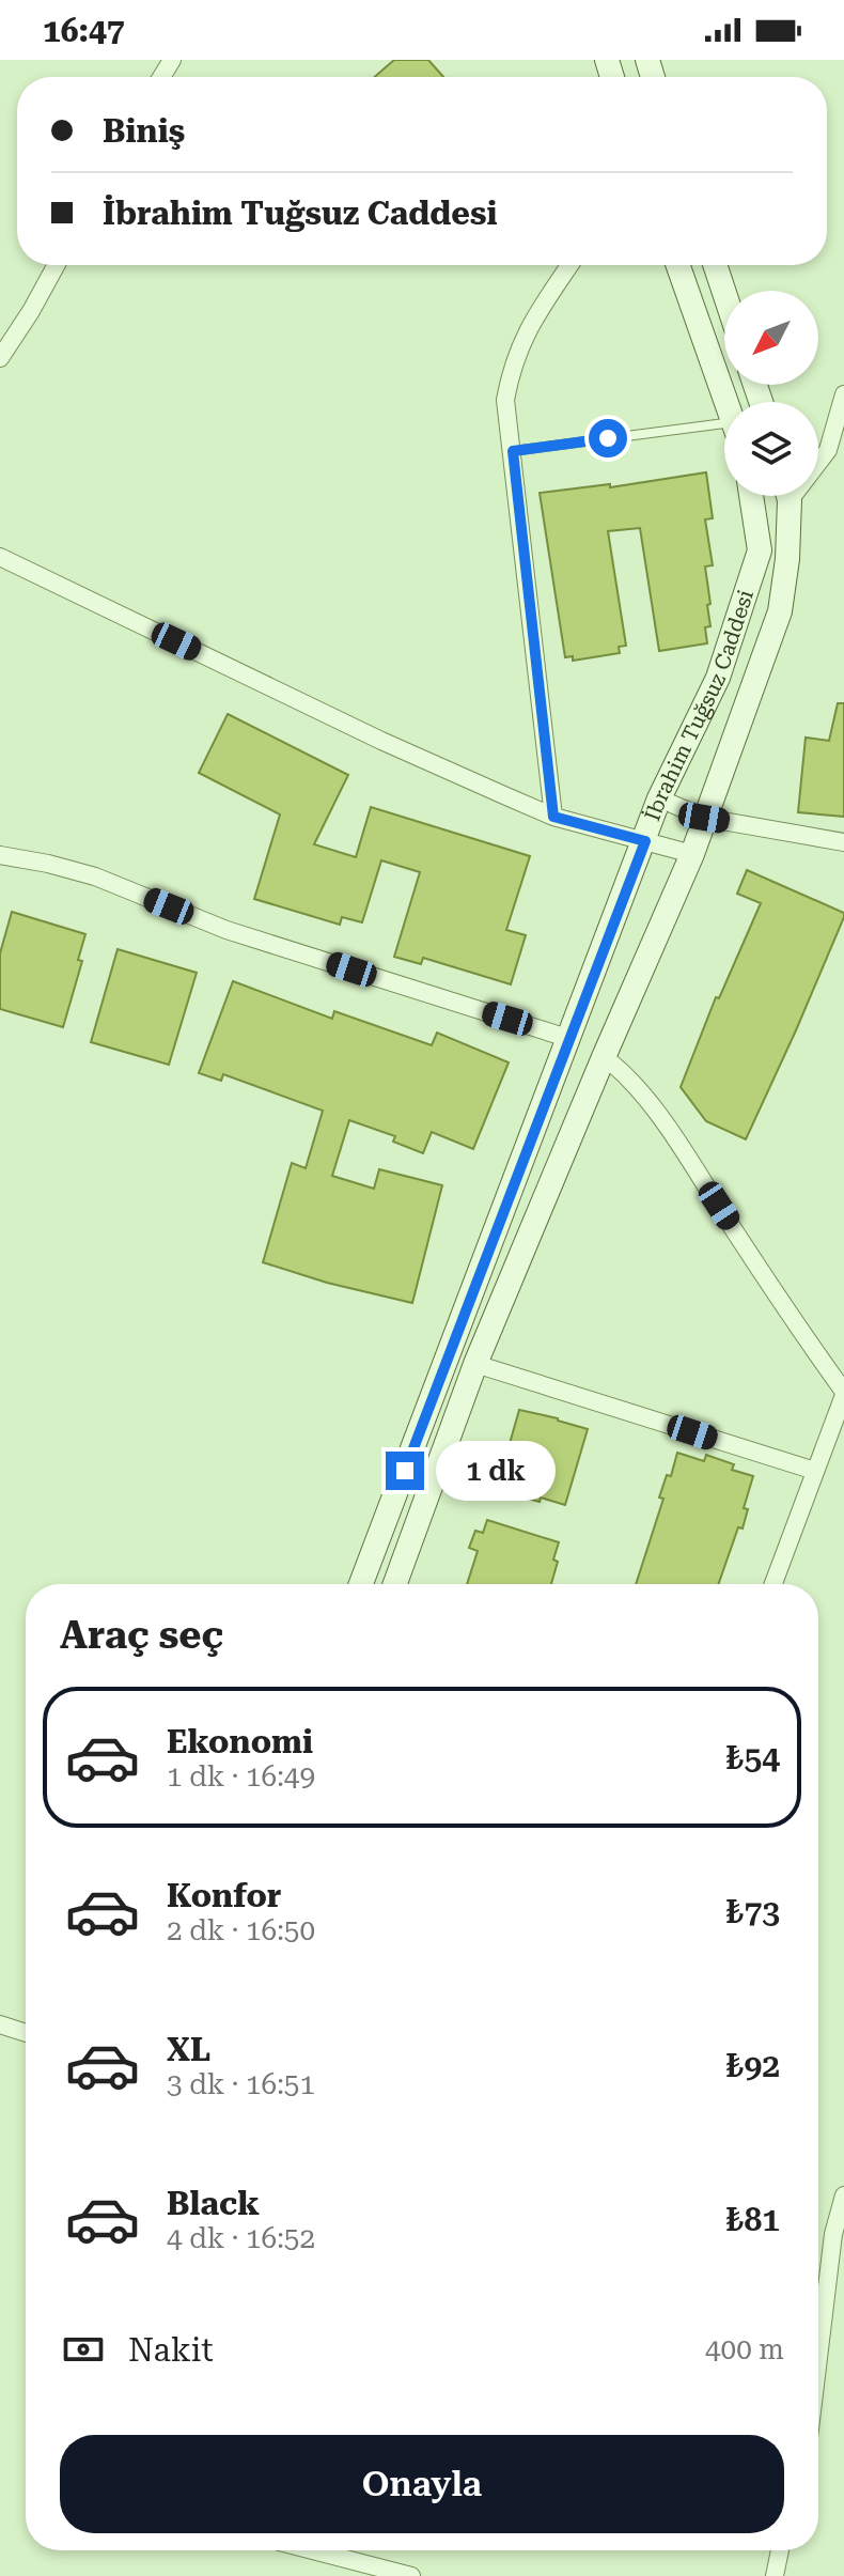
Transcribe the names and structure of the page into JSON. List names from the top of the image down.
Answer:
{
  "streets": {
    "street": ["İbrahim Tuğsuz Caddesi"]
  },
  "north": "bottom left",
  "page": {
    "status": "16:47",
    "banner": ["Biniş", "İbrahim Tuğsuz Caddesi"],
    "bubble": "1 dk",
    "heading": "Araç seç",
    "list": [
      {
        "name": "Ekonomi",
        "note": "1 dk · 16:49",
        "value": "₺54"
      },
      {
        "name": "Konfor",
        "note": "2 dk · 16:50",
        "value": "₺73"
      },
      {
        "name": "XL",
        "note": "3 dk · 16:51",
        "value": "₺92"
      },
      {
        "name": "Black",
        "note": "4 dk · 16:52",
        "value": "₺81"
      }
    ],
    "pay": ["Nakit", "400 m"],
    "buttons": "Onayla"
  }
}
